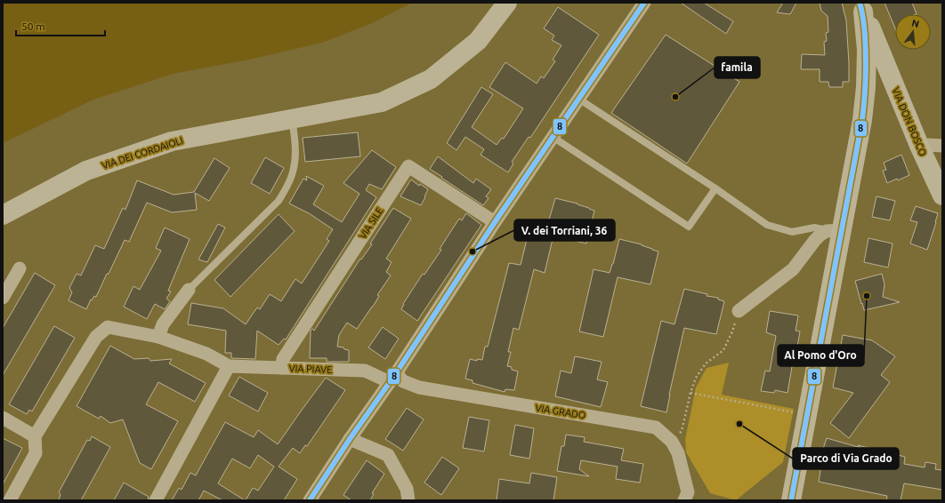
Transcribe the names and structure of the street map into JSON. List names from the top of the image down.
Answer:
{
  "streets": {
    "street": [
      "VIA DON BOSCO",
      "VIA DEI CORDAIOLI",
      "VIA SILE",
      "VIA PIAVE",
      "VIA GRADO"
    ]
  },
  "crossings": [
    ["VIA SILE", "VIA PIAVE"],
    ["VIA PIAVE", "VIA GRADO"]
  ],
  "places": [
    "famila",
    "V. dei Torriani, 36",
    "Al Pomo d'Oro",
    "Parco di Via Grado"
  ],
  "lines": ["transit line 8"],
  "scale_bar": "50 m",
  "north": "top"
}
